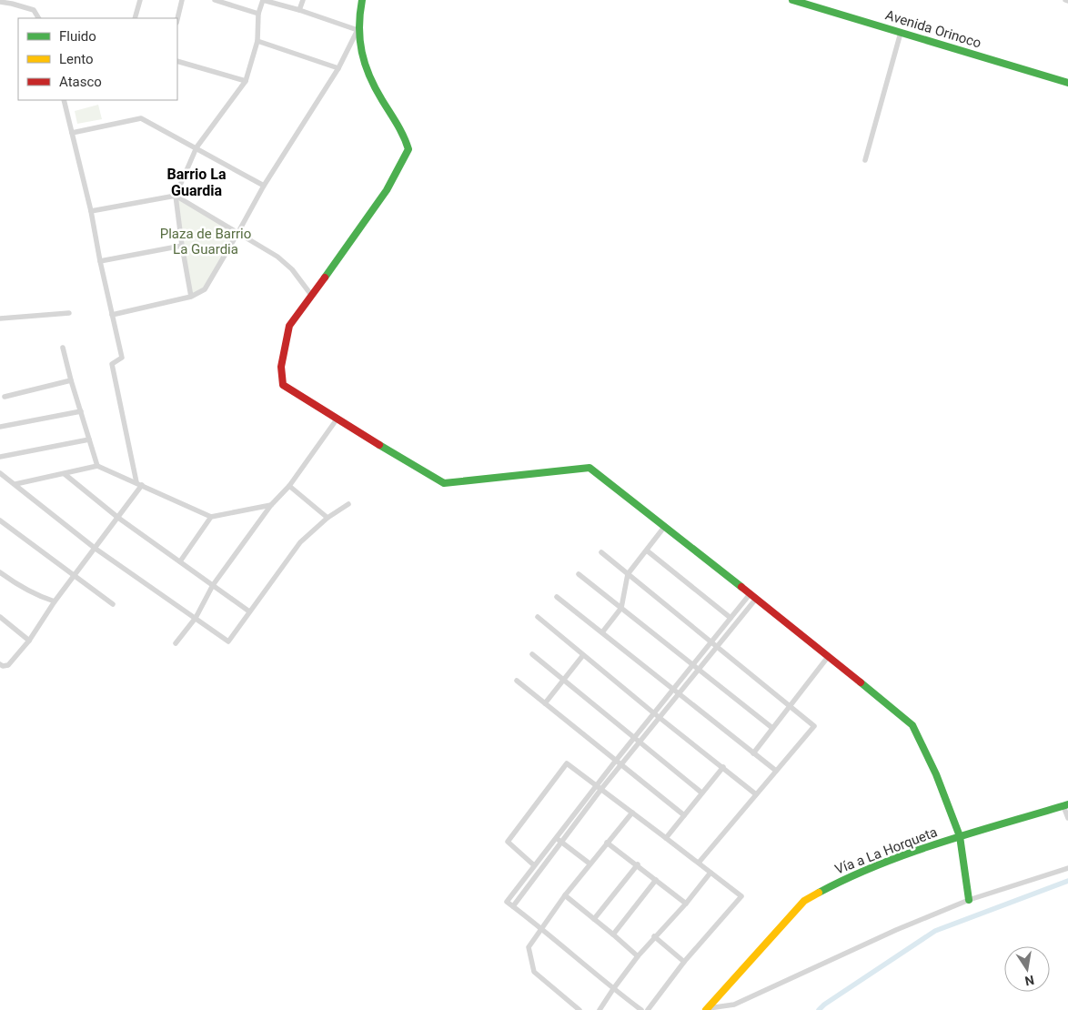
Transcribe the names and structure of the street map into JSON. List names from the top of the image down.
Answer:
{
  "streets": {
    "street": ["Avenida Orinoco", "Vía a La Horqueta"]
  },
  "districts": ["Barrio La Guardia"],
  "parks": ["Plaza de Barrio La Guardia"],
  "legend": ["Fluido", "Lento", "Atasco"],
  "north": "bottom"
}
